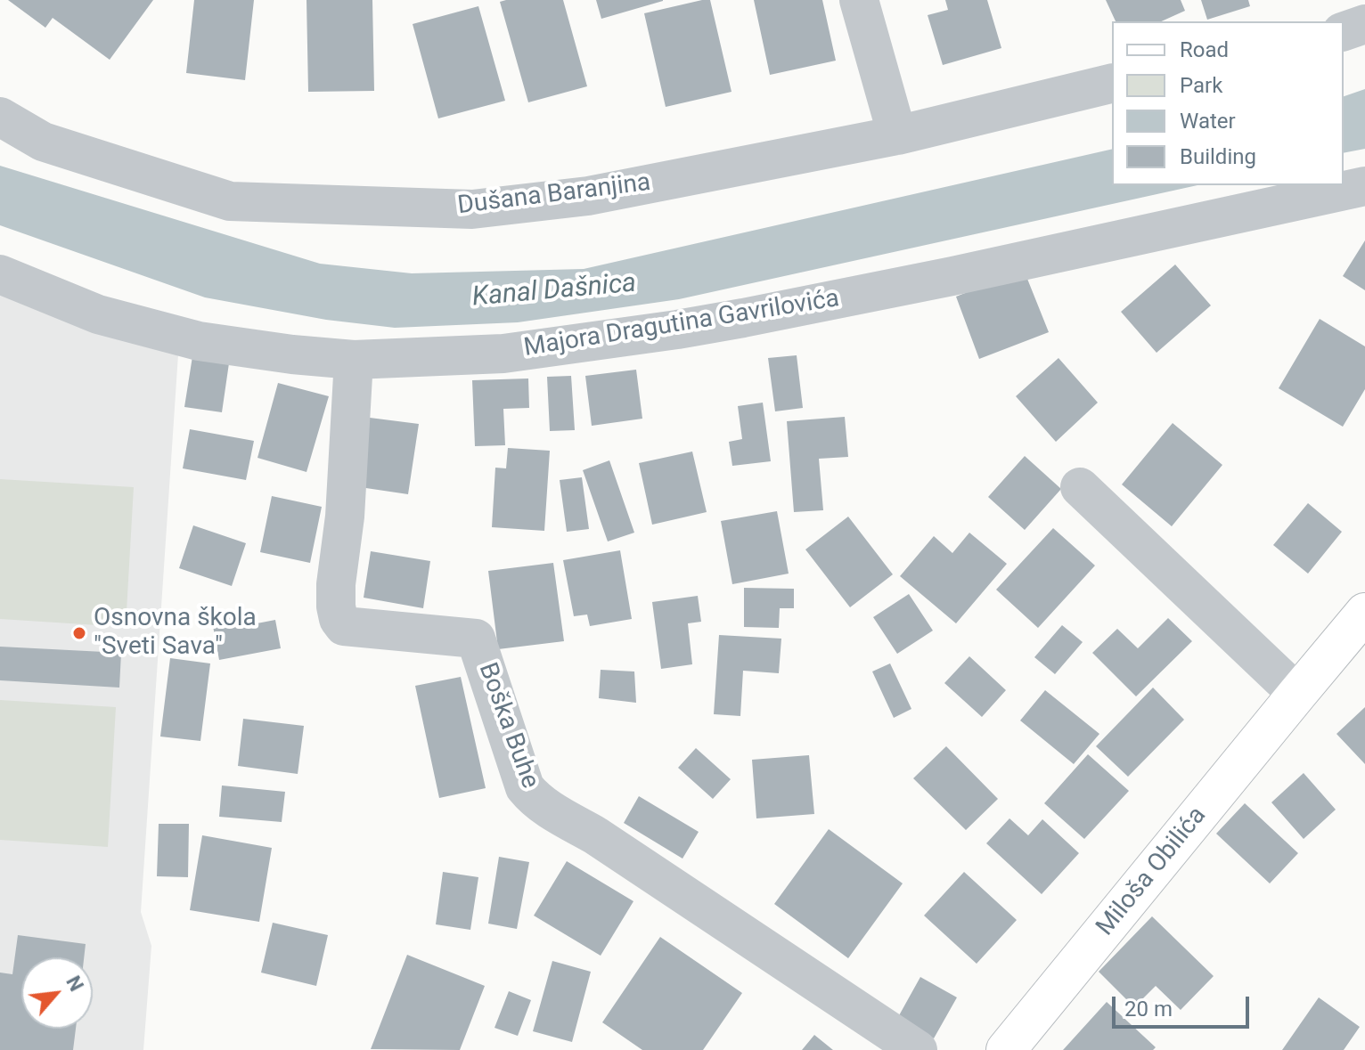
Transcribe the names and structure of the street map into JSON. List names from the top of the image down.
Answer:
{
  "streets": {
    "main road": ["Miloša Obilića"],
    "street": ["Dušana Baranjina", "Majora Dragutina Gavrilovića", "Boška Buhe"]
  },
  "crossings": [
    ["Majora Dragutina Gavrilovića", "Boška Buhe"]
  ],
  "water": ["Kanal Dašnica"],
  "places": ["Osnovna škola \"Sveti Sava\""],
  "legend": [
    "Road",
    "Park",
    "Water",
    "Building"
  ],
  "scale_bar": "20 m",
  "north": "top right"
}
